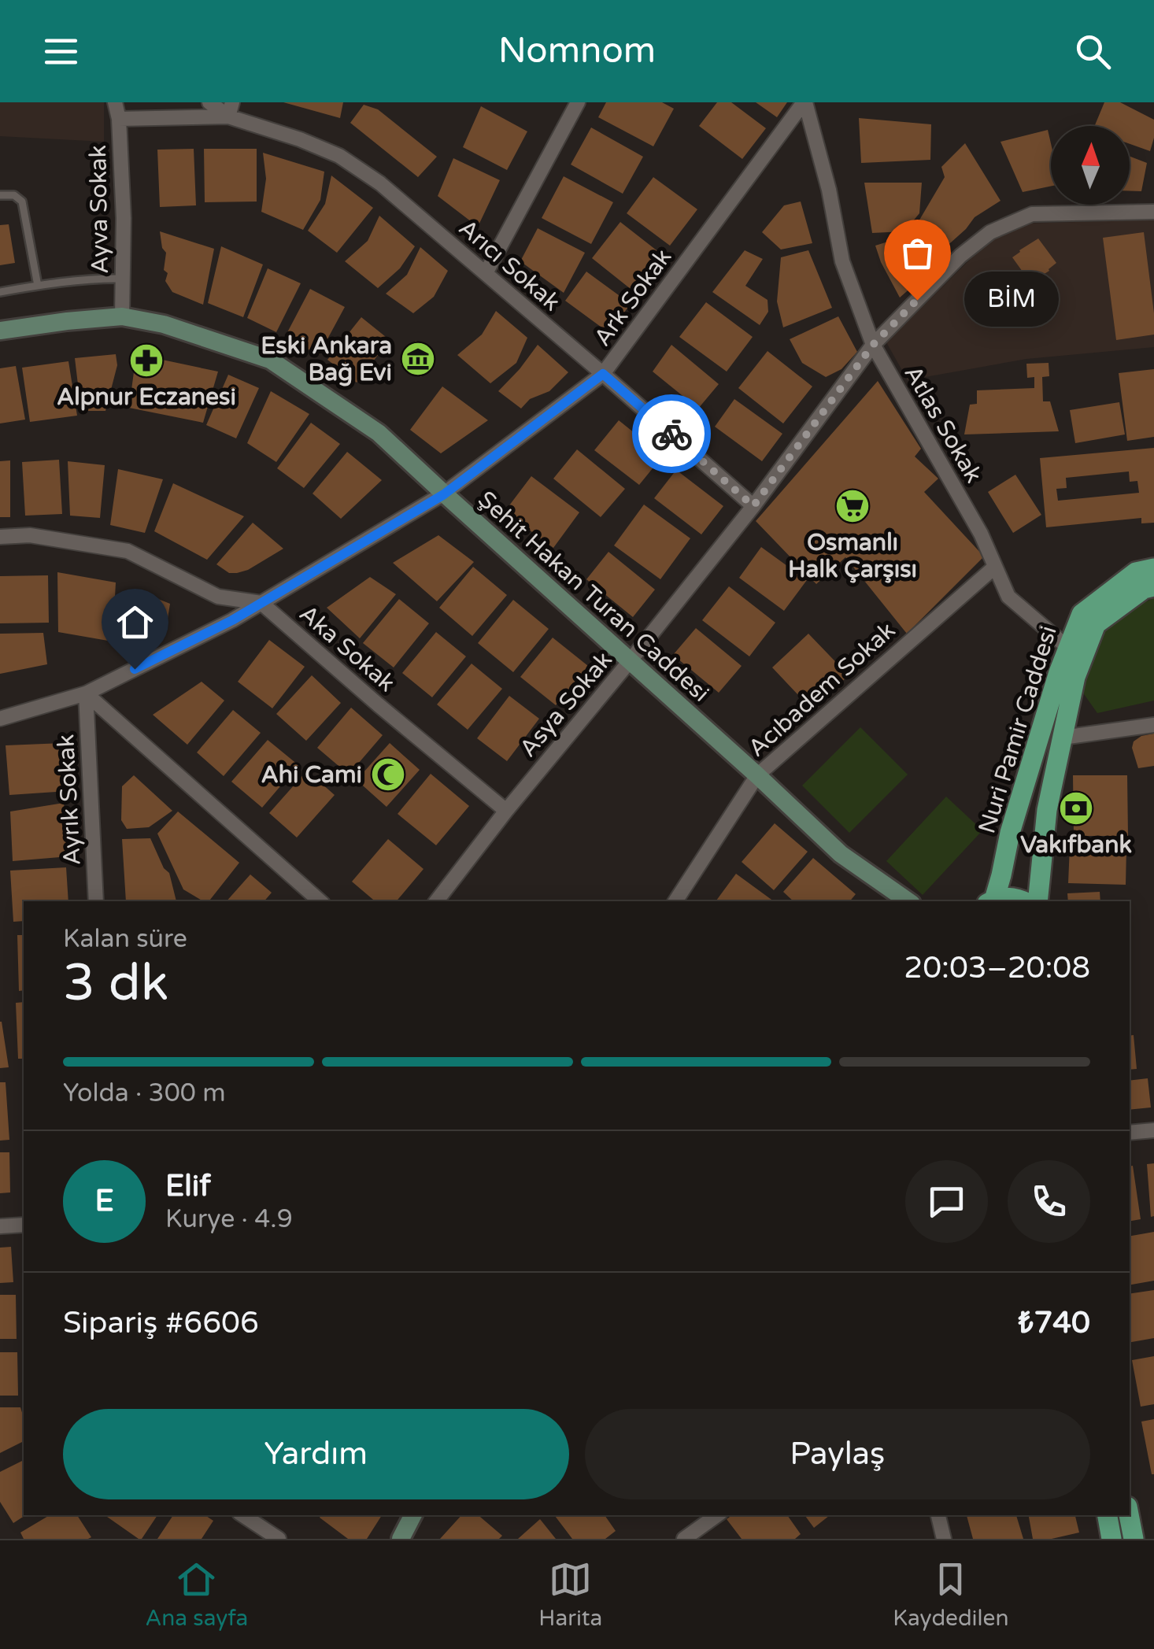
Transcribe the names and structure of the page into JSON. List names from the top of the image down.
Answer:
{
  "streets": {
    "main road": ["Şehit Hakan Turan Caddesi", "Nuri Pamir Caddesi"],
    "street": [
      "Ayva Sokak",
      "Arıcı Sokak",
      "Ark Sokak",
      "Atlas Sokak",
      "Aka Sokak",
      "Acıbadem Sokak",
      "Asya Sokak",
      "Ayrık Sokak"
    ]
  },
  "crossings": [
    ["Ayva Sokak", "Şehit Hakan Turan Caddesi"],
    ["Arıcı Sokak", "Ark Sokak"],
    ["Arıcı Sokak", "Asya Sokak"],
    ["Ark Sokak", "Atlas Sokak"],
    ["Ark Sokak", "Şehit Hakan Turan Caddesi"],
    ["Ark Sokak", "Aka Sokak"],
    ["Ark Sokak", "Ayrık Sokak"],
    ["Atlas Sokak", "Acıbadem Sokak"],
    ["Atlas Sokak", "Asya Sokak"],
    ["Atlas Sokak", "Nuri Pamir Caddesi"],
    ["Şehit Hakan Turan Caddesi", "Acıbadem Sokak"],
    ["Şehit Hakan Turan Caddesi", "Asya Sokak"],
    ["Aka Sokak", "Asya Sokak"]
  ],
  "places": {
    "other": ["BİM"],
    "museum": ["Eski Ankara Bağ Evi"],
    "pharmacy": ["Alpnur Eczanesi"],
    "supermarket": ["Osmanlı Halk Çarşısı"],
    "mosque": ["Ahi Cami"],
    "bank": ["Vakıfbank"]
  },
  "north": "top",
  "page": {
    "header": "Nomnom",
    "bubble": "BİM",
    "heading": ["3 dk", "Kalan süre", "20:03–20:08"],
    "panel": [
      "Elif",
      "Kurye · 4.9",
      "Sipariş #6606",
      "₺740"
    ],
    "bar": "Yolda · 300 m",
    "round": "E",
    "buttons": ["Yardım", "Paylaş"],
    "tabs": ["Ana sayfa", "Harita", "Kaydedilen"]
  }
}
